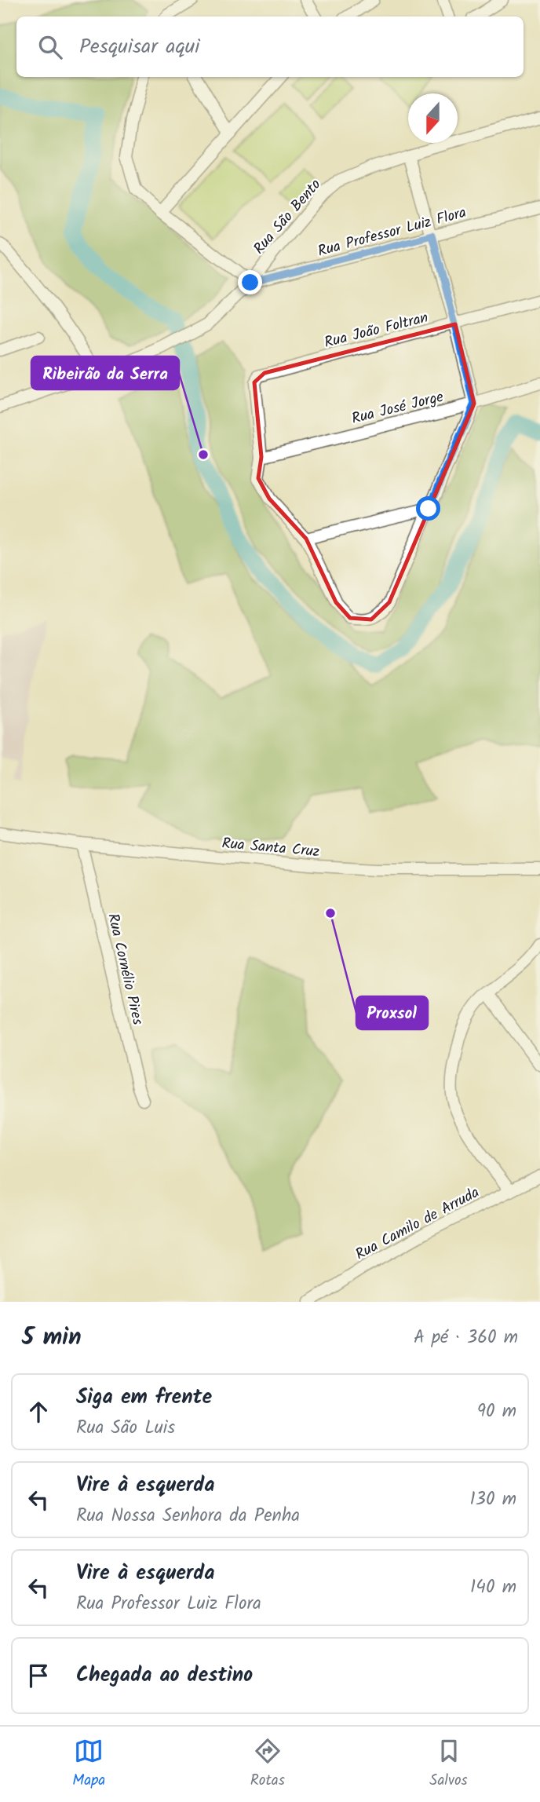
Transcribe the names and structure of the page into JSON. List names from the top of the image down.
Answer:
{
  "streets": {
    "street": [
      "Rua São Bento",
      "Rua Professor Luiz Flora",
      "Rua João Foltran",
      "Rua José Jorge",
      "Rua Santa Cruz",
      "Rua Cornélio Pires",
      "Rua Camilo de Arruda"
    ]
  },
  "crossings": [
    ["Rua São Bento", "Rua Professor Luiz Flora"],
    ["Rua João Foltran", "Rua José Jorge"],
    ["Rua Santa Cruz", "Rua Cornélio Pires"]
  ],
  "places": ["Ribeirão da Serra", "Proxsol"],
  "north": "bottom",
  "page": {
    "search": "Pesquisar aqui",
    "heading": ["5 min", "A pé · 360 m"],
    "list": [
      ["Siga em frente", "Rua São Luis", "90 m"],
      ["Vire à esquerda", "Rua Nossa Senhora da Penha", "130 m"],
      ["Vire à esquerda", "Rua Professor Luiz Flora", "140 m"],
      "Chegada ao destino"
    ],
    "nav": ["Mapa", "Rotas", "Salvos"]
  }
}
